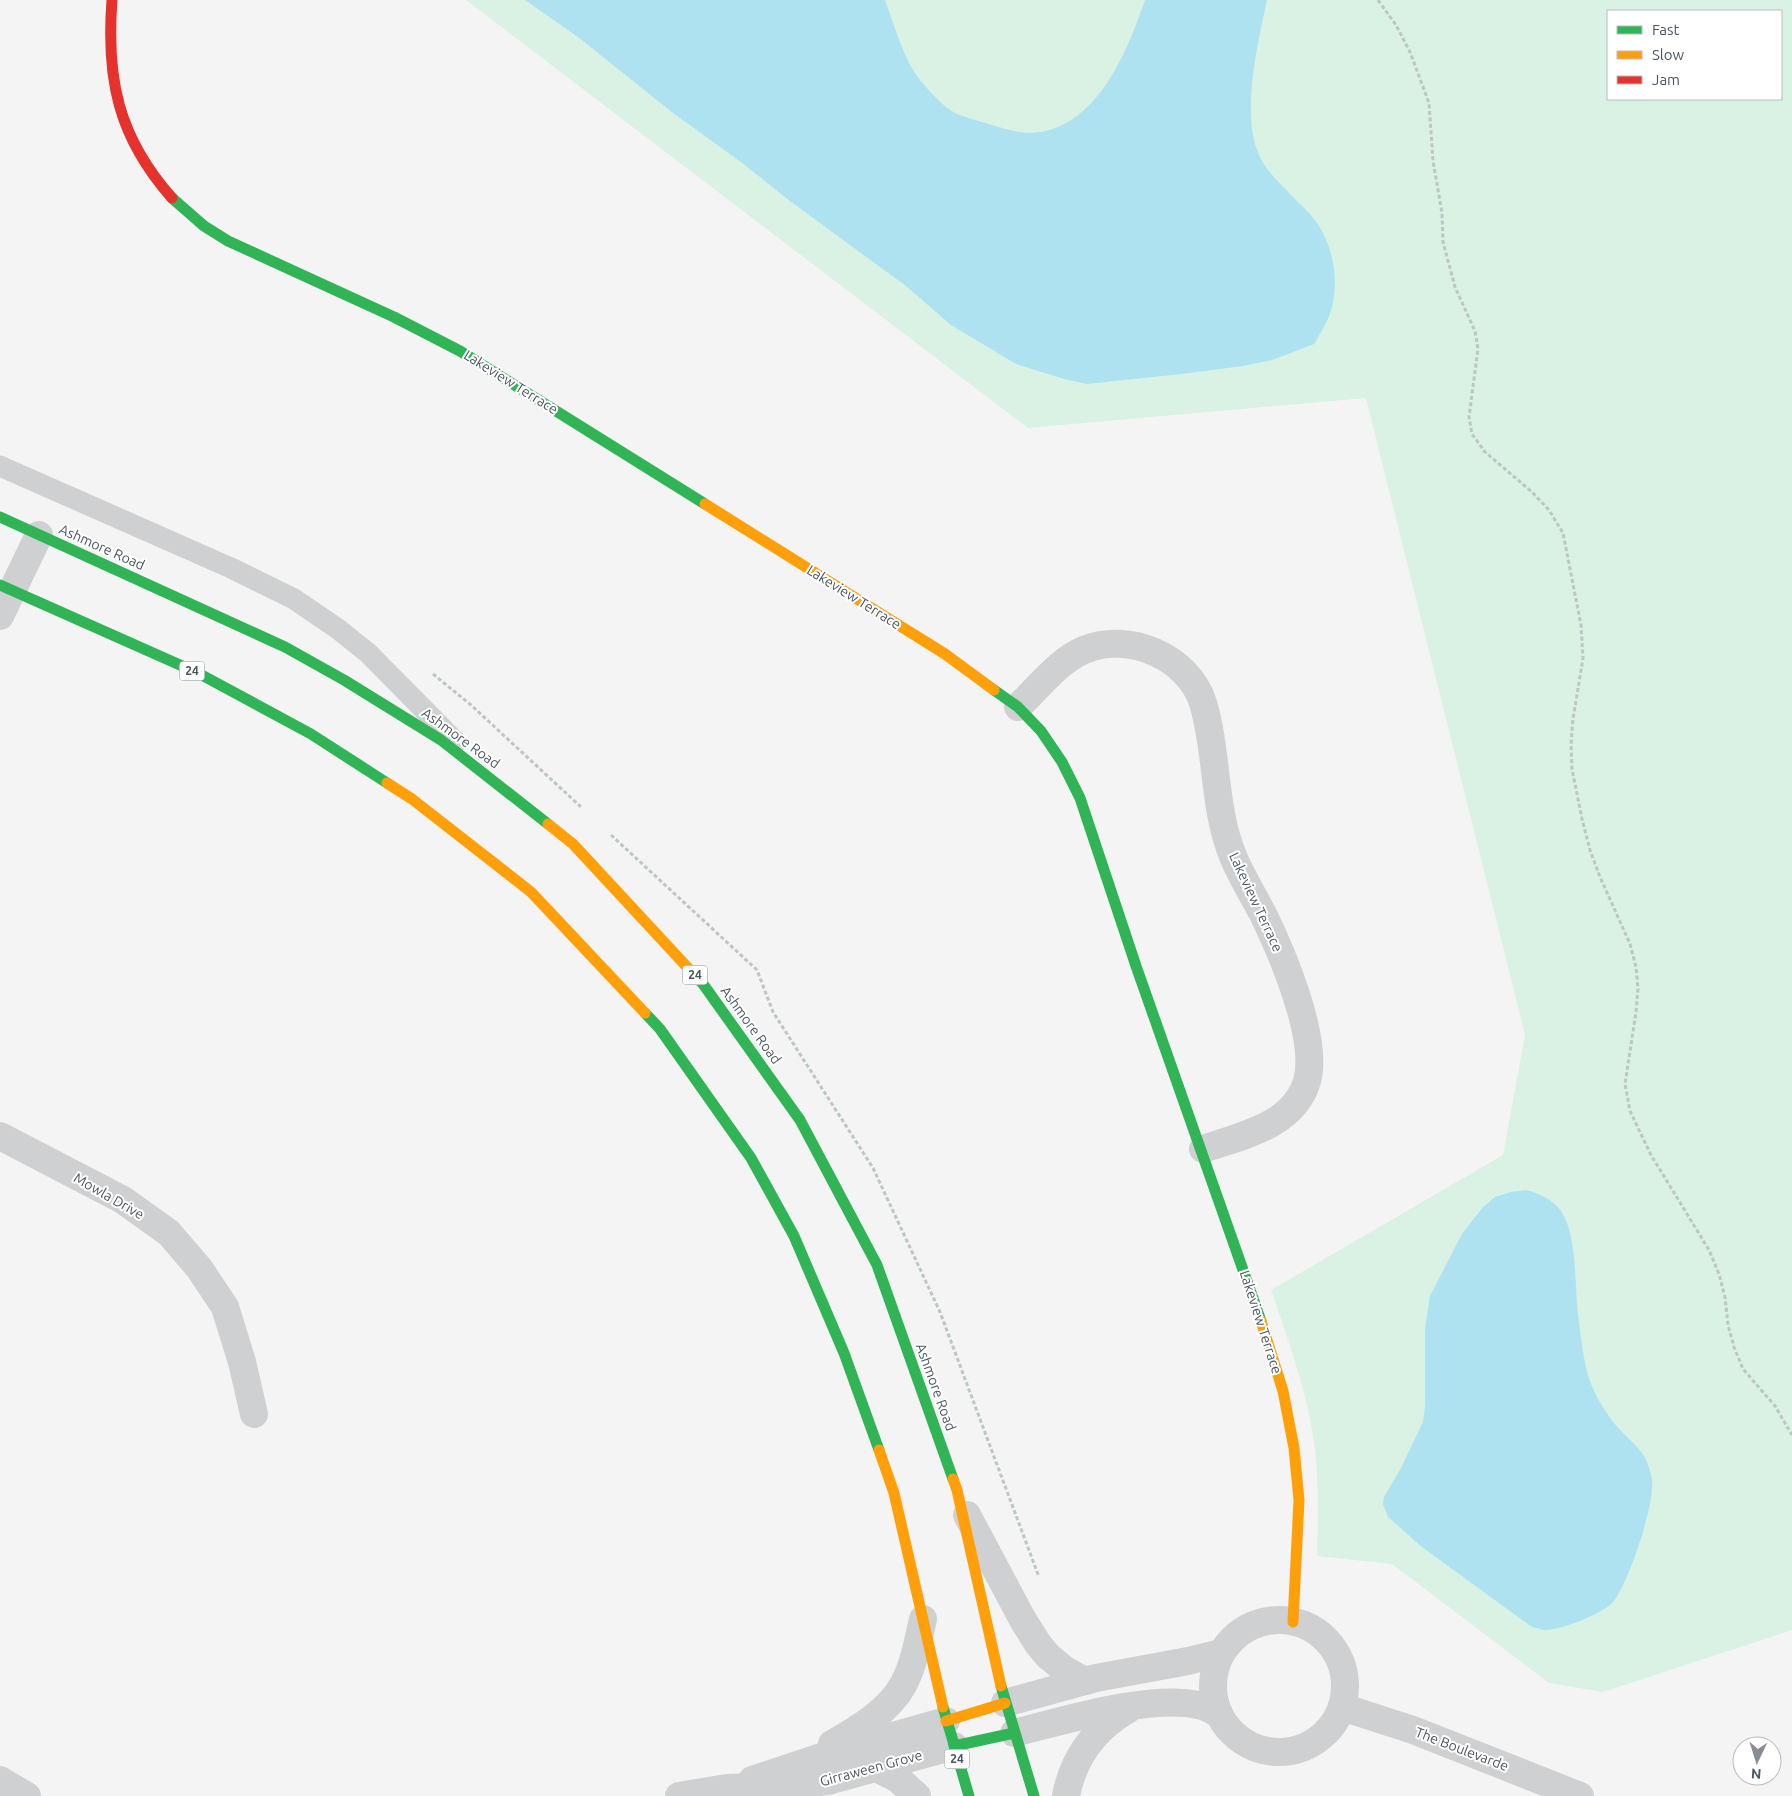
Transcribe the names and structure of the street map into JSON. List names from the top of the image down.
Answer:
{
  "streets": {
    "main road": ["Lakeview Terrace", "Ashmore Road", "24"],
    "street": ["Mowla Drive", "The Boulevarde", "Girraween Grove"]
  },
  "crossings": [
    ["Lakeview Terrace", "The Boulevarde"],
    ["24", "Girraween Grove"]
  ],
  "legend": ["Fast", "Slow", "Jam"],
  "north": "bottom"
}
